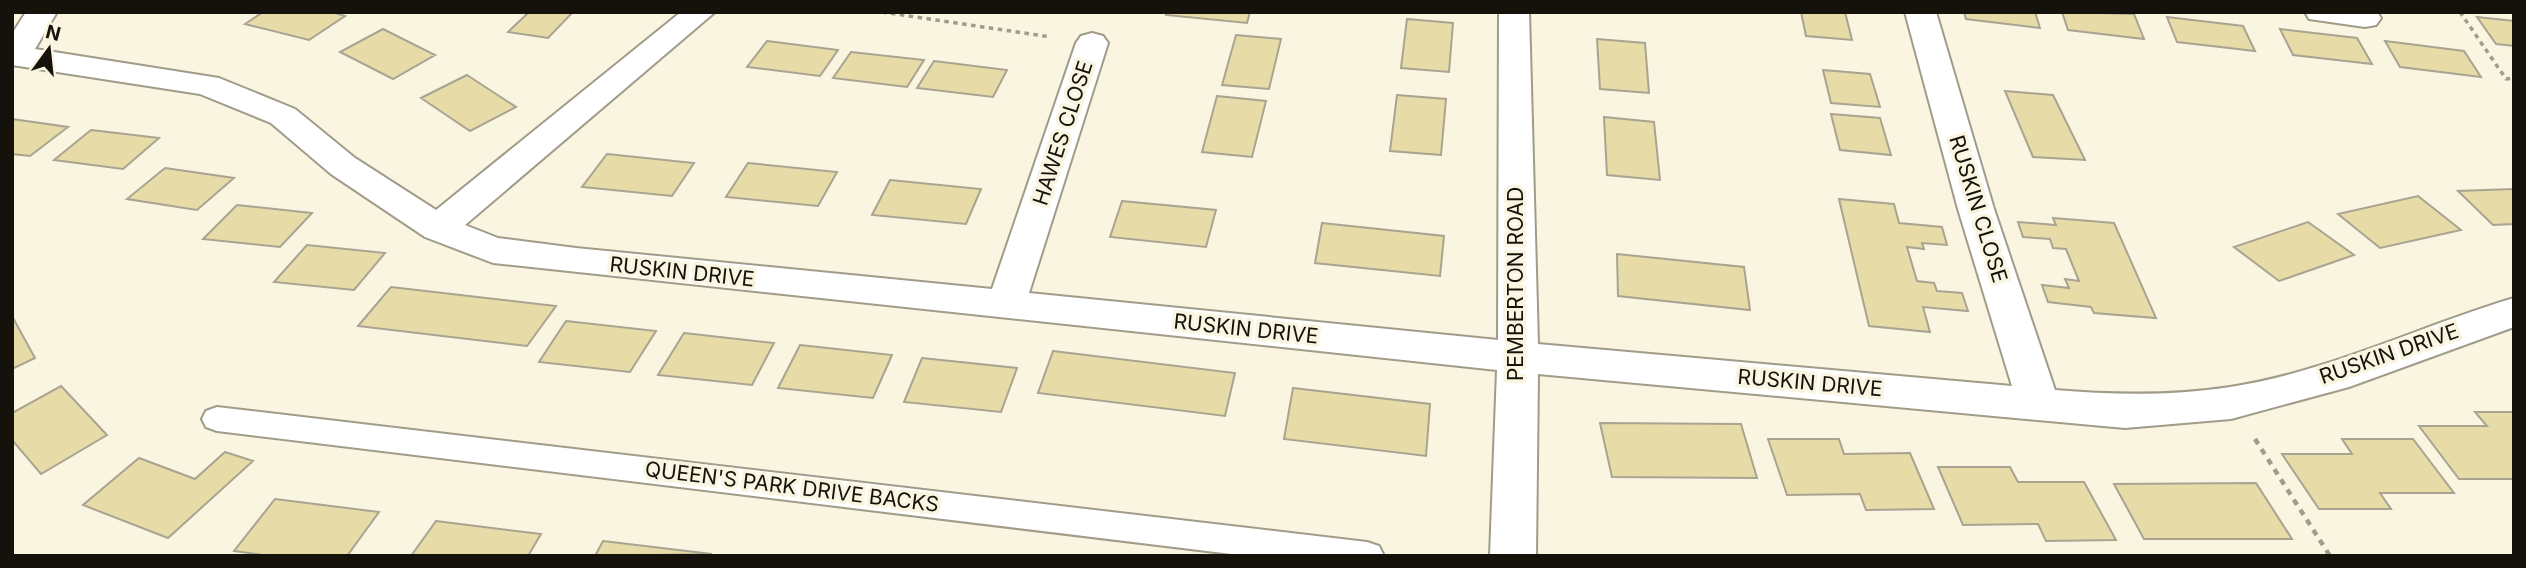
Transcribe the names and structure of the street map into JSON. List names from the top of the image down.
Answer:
{
  "streets": {
    "street": [
      "HAWES CLOSE",
      "RUSKIN CLOSE",
      "RUSKIN DRIVE",
      "PEMBERTON ROAD"
    ],
    "lane": ["QUEEN'S PARK DRIVE BACKS"]
  },
  "crossings": [
    ["HAWES CLOSE", "RUSKIN DRIVE"],
    ["RUSKIN CLOSE", "RUSKIN DRIVE"],
    ["RUSKIN DRIVE", "PEMBERTON ROAD"]
  ],
  "north": "top"
}
